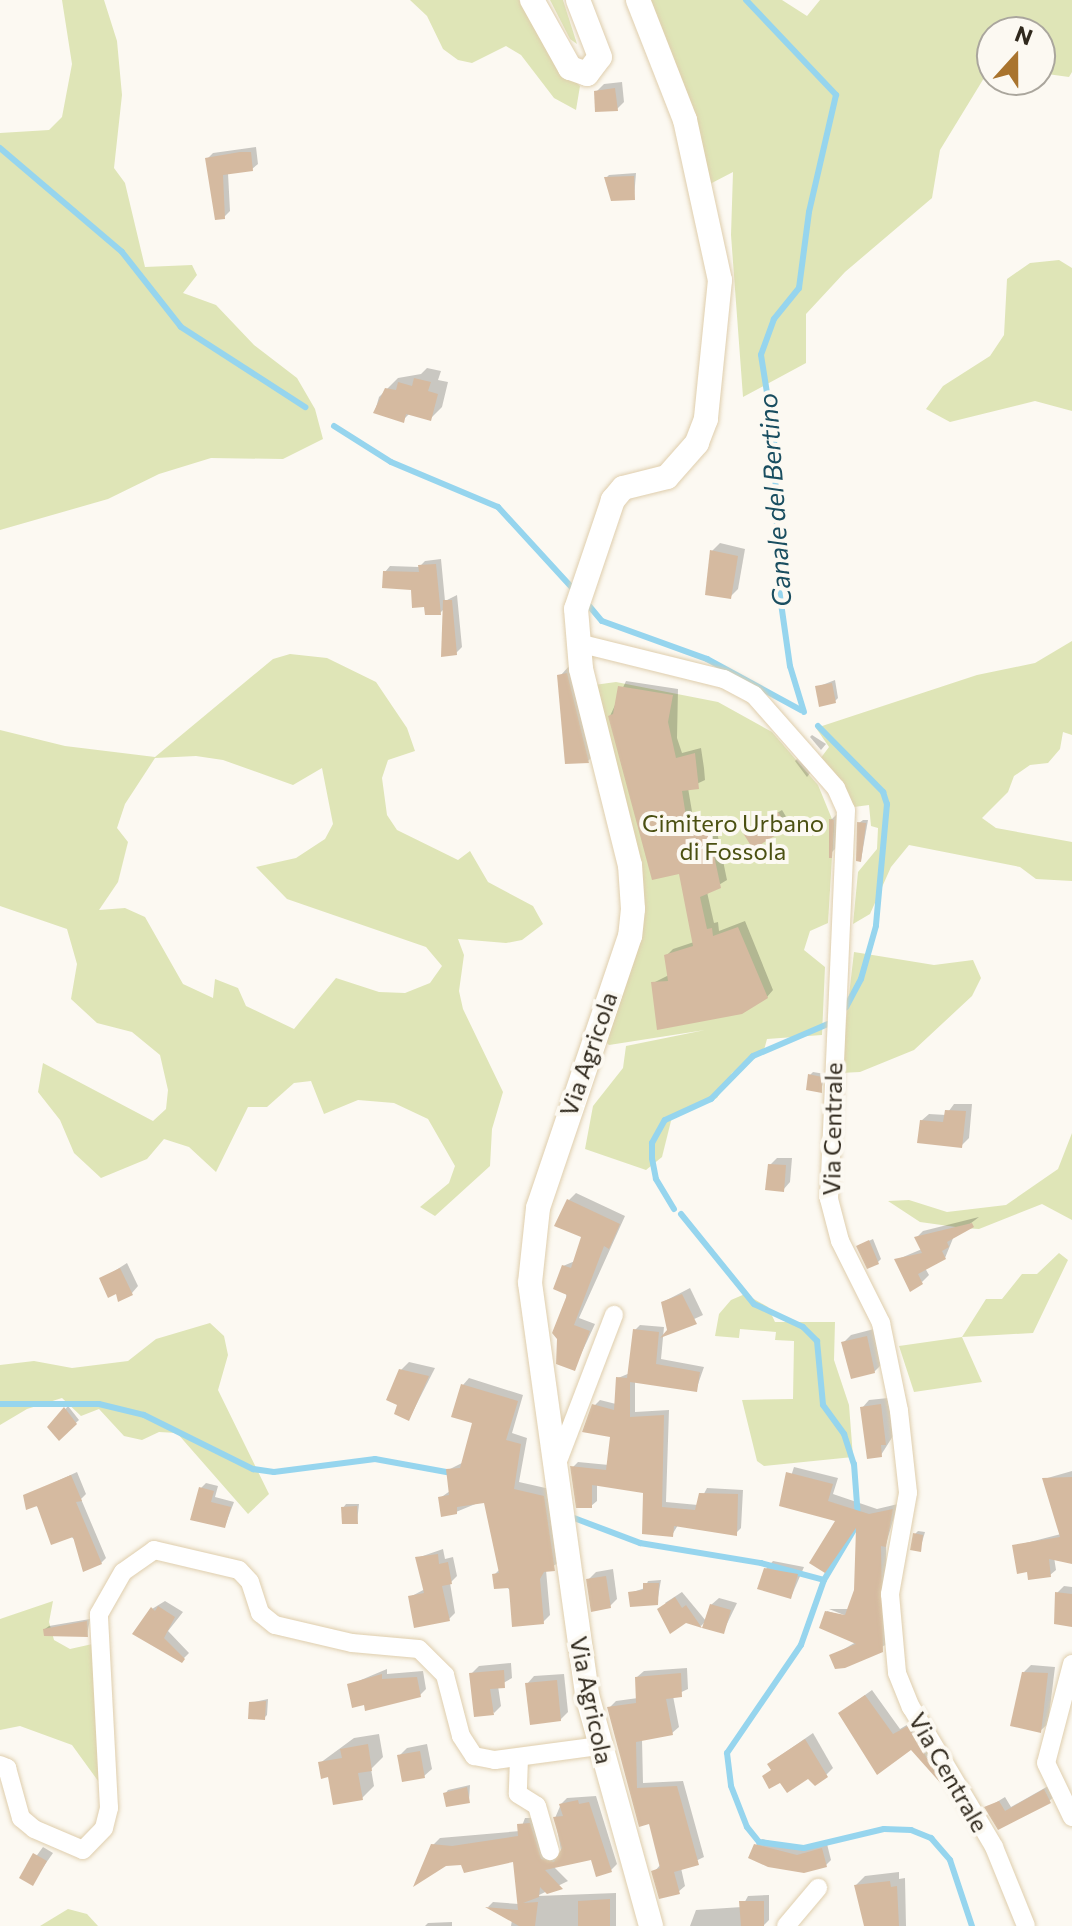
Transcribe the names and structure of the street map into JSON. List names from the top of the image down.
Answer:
{
  "streets": {
    "street": ["Via Agricola", "Via Centrale"]
  },
  "crossings": [
    ["Via Agricola", "Via Centrale"]
  ],
  "water": ["Canale del Bertino"],
  "parks": ["Cimitero Urbano di Fossola"],
  "north": "top"
}
